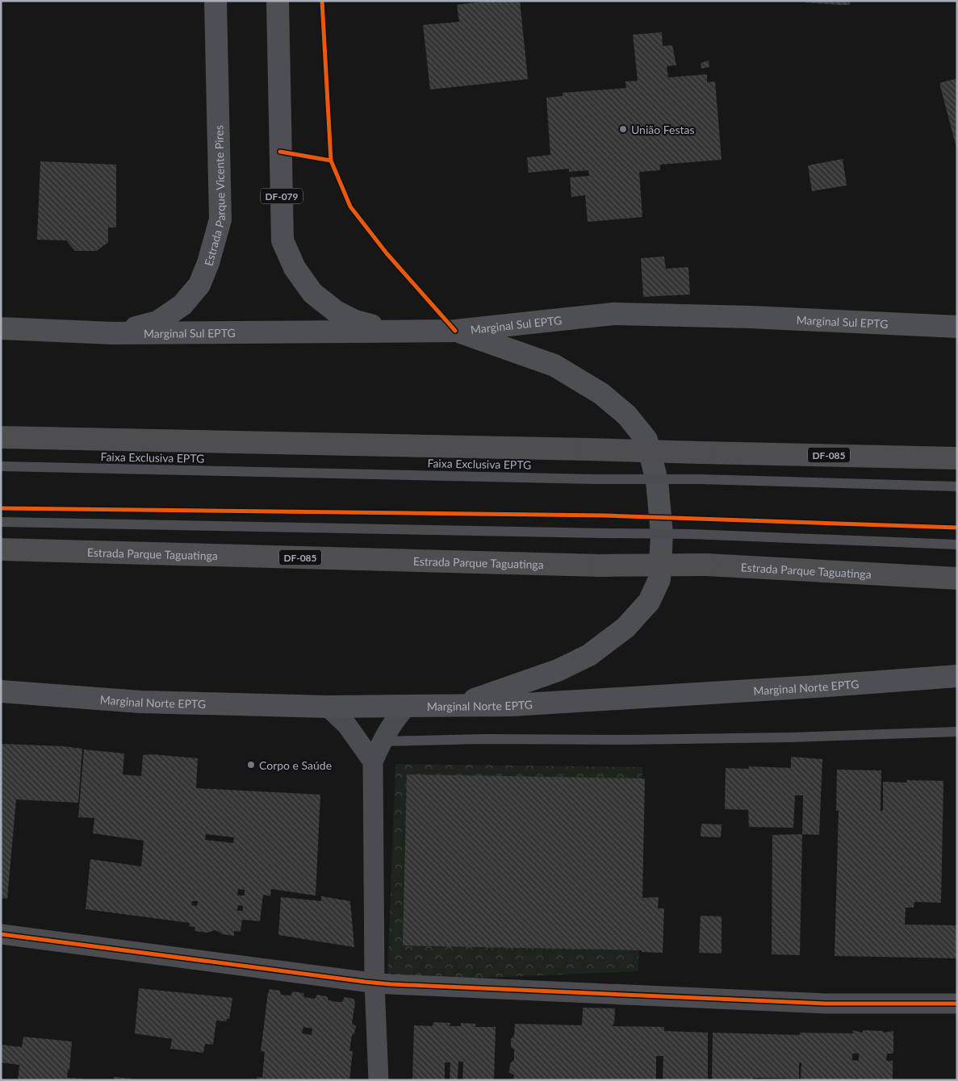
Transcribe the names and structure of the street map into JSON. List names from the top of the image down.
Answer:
{
  "streets": {
    "highway": ["DF-085", "Estrada Parque Taguatinga"],
    "main road": [
      "Estrada Parque Vicente Pires",
      "DF-079",
      "Marginal Sul EPTG",
      "Marginal Norte EPTG"
    ],
    "lane": ["Faixa Exclusiva EPTG"]
  },
  "crossings": [
    ["Estrada Parque Vicente Pires", "Marginal Sul EPTG"],
    ["DF-079", "Marginal Sul EPTG"]
  ],
  "places": ["União Festas", "Corpo e Saúde"]
}
